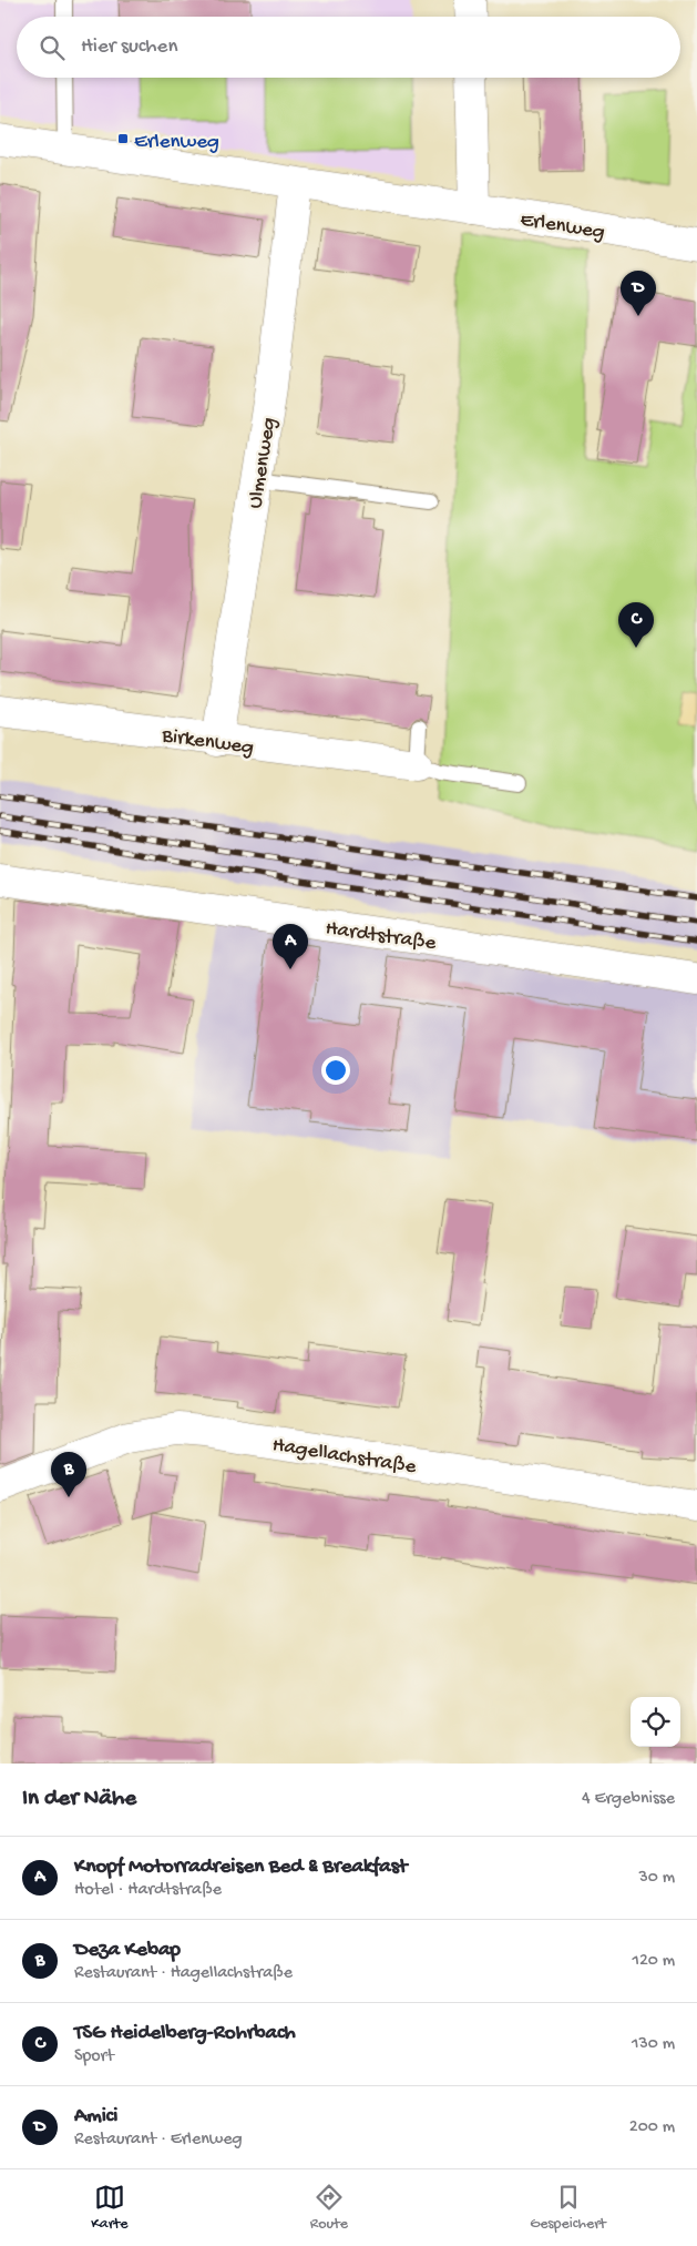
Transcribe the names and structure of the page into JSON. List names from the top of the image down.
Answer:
{
  "streets": {
    "street": [
      "Erlenweg",
      "Ulmenweg",
      "Birkenweg",
      "Hardtstraße",
      "Hagellachstraße"
    ]
  },
  "crossings": [
    ["Erlenweg", "Ulmenweg"],
    ["Ulmenweg", "Birkenweg"]
  ],
  "places": {
    "transit": ["Erlenweg"]
  },
  "page": {
    "search": "Hier suchen",
    "pins": [
      "D",
      "C",
      "A",
      "B"
    ],
    "heading": ["In der Nähe", "4 Ergebnisse"],
    "list": [
      {
        "mark": "A",
        "name": "Knopf Motorradreisen Bed & Breakfast",
        "note": "Hotel · Hardtstraße",
        "value": "30 m"
      },
      {
        "mark": "B",
        "name": "Deza Kebap",
        "note": "Restaurant · Hagellachstraße",
        "value": "120 m"
      },
      {
        "mark": "C",
        "name": "TSG Heidelberg-Rohrbach",
        "note": "Sport",
        "value": "130 m"
      },
      {
        "mark": "D",
        "name": "Amici",
        "note": "Restaurant · Erlenweg",
        "value": "200 m"
      }
    ],
    "nav": ["Karte", "Route", "Gespeichert"]
  }
}
